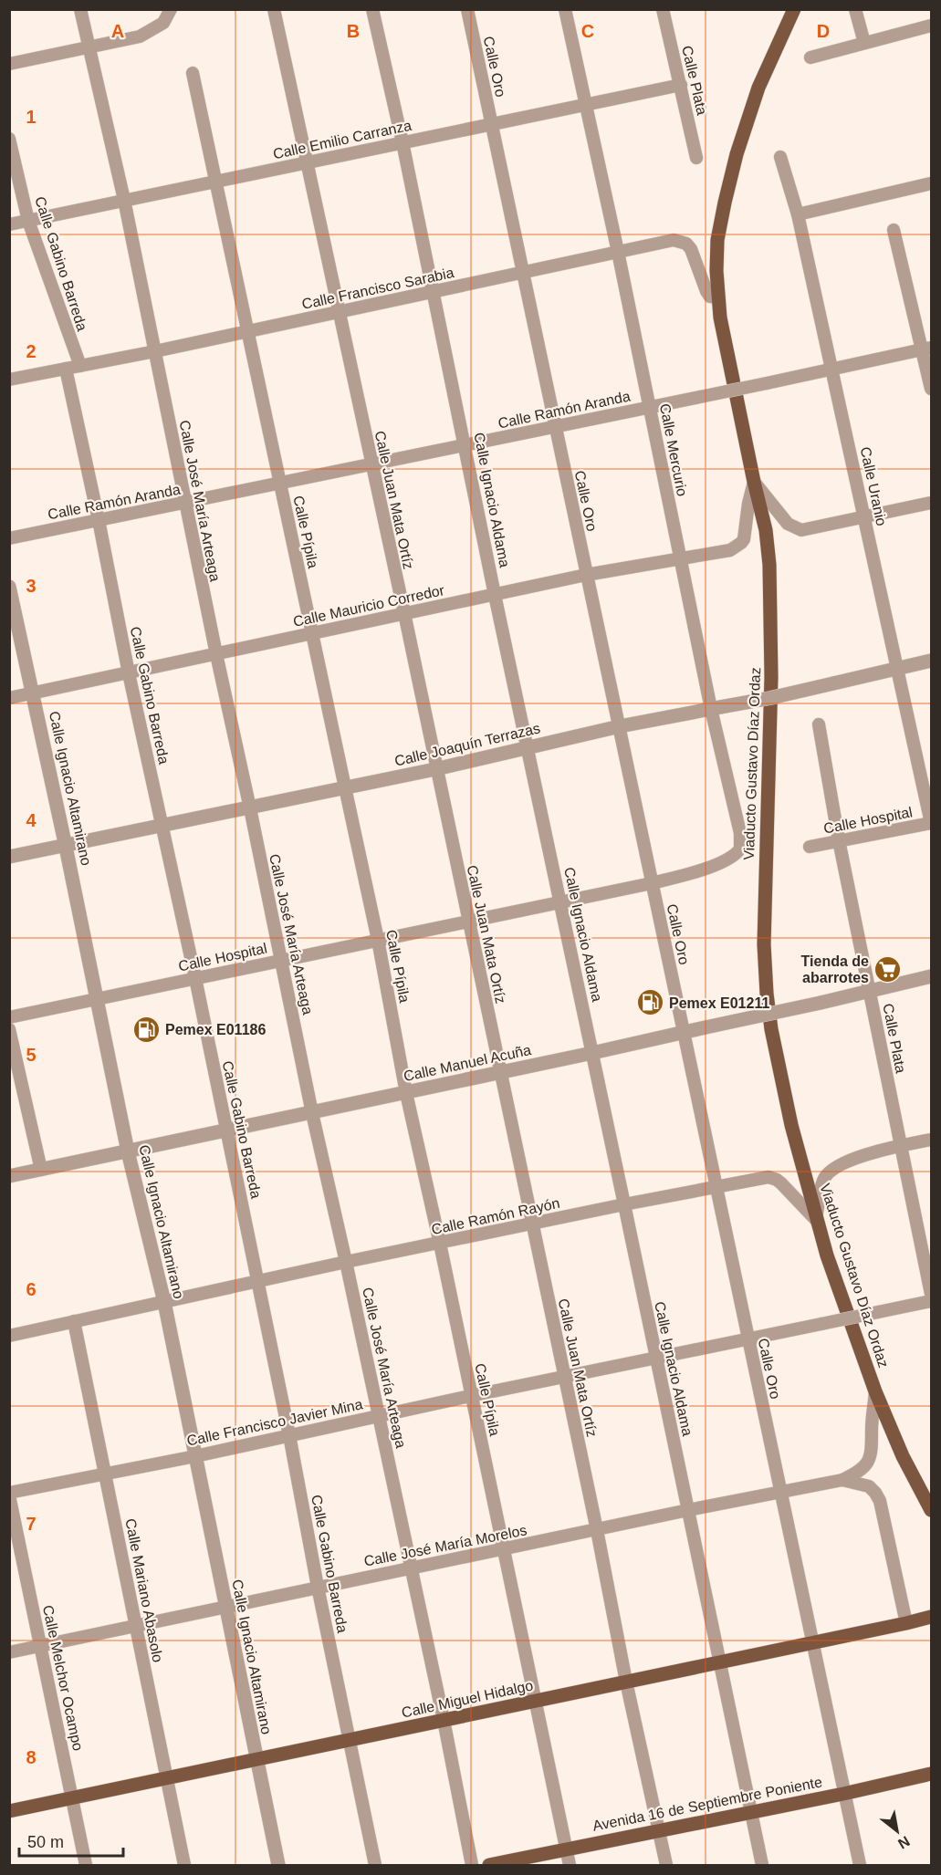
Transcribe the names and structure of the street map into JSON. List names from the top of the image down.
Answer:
{
  "streets": {
    "main road": ["Viaducto Gustavo Díaz Ordaz", "Calle Miguel Hidalgo", "Avenida 16 de Septiembre Poniente"],
    "street": [
      "Calle Oro",
      "Calle Plata",
      "Calle Emilio Carranza",
      "Calle Gabino Barreda",
      "Calle Francisco Sarabia",
      "Calle Ramón Aranda",
      "Calle Mercurio",
      "Calle Uranio",
      "Calle Juan Mata Ortíz",
      "Calle Ignacio Aldama",
      "Calle José María Arteaga",
      "Calle Pípila",
      "Calle Mauricio Corredor",
      "Calle Joaquín Terrazas",
      "Calle Ignacio Altamirano",
      "Calle Hospital",
      "Calle Manuel Acuña",
      "Calle Ramón Rayón",
      "Calle Francisco Javier Mina",
      "Calle José María Morelos",
      "Calle Mariano Abasolo",
      "Calle Melchor Ocampo"
    ]
  },
  "crossings": [
    ["Calle Oro", "Calle Emilio Carranza"],
    ["Calle Oro", "Calle Francisco Sarabia"],
    ["Calle Oro", "Calle Ramón Aranda"],
    ["Calle Oro", "Calle Mauricio Corredor"],
    ["Calle Oro", "Calle Joaquín Terrazas"],
    ["Calle Oro", "Calle Hospital"],
    ["Calle Oro", "Calle Manuel Acuña"],
    ["Calle Oro", "Calle Ramón Rayón"],
    ["Calle Oro", "Calle Francisco Javier Mina"],
    ["Calle Oro", "Calle José María Morelos"],
    ["Calle Oro", "Calle Miguel Hidalgo"],
    ["Calle Oro", "Avenida 16 de Septiembre Poniente"],
    ["Calle Plata", "Calle Emilio Carranza"],
    ["Calle Plata", "Calle Hospital"],
    ["Calle Plata", "Calle Manuel Acuña"],
    ["Calle Emilio Carranza", "Calle Gabino Barreda"],
    ["Calle Emilio Carranza", "Calle Mercurio"],
    ["Calle Emilio Carranza", "Calle Juan Mata Ortíz"],
    ["Calle Emilio Carranza", "Calle Ignacio Aldama"],
    ["Calle Emilio Carranza", "Calle José María Arteaga"],
    ["Calle Emilio Carranza", "Calle Pípila"],
    ["Calle Gabino Barreda", "Calle Francisco Sarabia"],
    ["Calle Gabino Barreda", "Calle Ramón Aranda"],
    ["Calle Gabino Barreda", "Calle Mauricio Corredor"],
    ["Calle Gabino Barreda", "Calle Joaquín Terrazas"],
    ["Calle Gabino Barreda", "Calle Hospital"],
    ["Calle Gabino Barreda", "Calle Manuel Acuña"],
    ["Calle Gabino Barreda", "Calle Ramón Rayón"],
    ["Calle Gabino Barreda", "Calle Francisco Javier Mina"],
    ["Calle Gabino Barreda", "Calle José María Morelos"],
    ["Calle Gabino Barreda", "Calle Miguel Hidalgo"],
    ["Calle Francisco Sarabia", "Calle Mercurio"],
    ["Calle Francisco Sarabia", "Calle Juan Mata Ortíz"],
    ["Calle Francisco Sarabia", "Calle Ignacio Aldama"],
    ["Calle Francisco Sarabia", "Calle José María Arteaga"],
    ["Calle Francisco Sarabia", "Calle Pípila"],
    ["Calle Francisco Sarabia", "Viaducto Gustavo Díaz Ordaz"],
    ["Calle Ramón Aranda", "Calle Mercurio"],
    ["Calle Ramón Aranda", "Calle Uranio"],
    ["Calle Ramón Aranda", "Calle Juan Mata Ortíz"],
    ["Calle Ramón Aranda", "Calle Ignacio Aldama"],
    ["Calle Ramón Aranda", "Calle José María Arteaga"],
    ["Calle Ramón Aranda", "Calle Pípila"],
    ["Calle Mercurio", "Calle Mauricio Corredor"],
    ["Calle Mercurio", "Calle Joaquín Terrazas"],
    ["Calle Mercurio", "Calle Hospital"],
    ["Calle Uranio", "Calle Joaquín Terrazas"],
    ["Calle Uranio", "Calle Hospital"],
    ["Calle Juan Mata Ortíz", "Calle Mauricio Corredor"],
    ["Calle Juan Mata Ortíz", "Calle Joaquín Terrazas"],
    ["Calle Juan Mata Ortíz", "Calle Hospital"],
    ["Calle Juan Mata Ortíz", "Calle Manuel Acuña"],
    ["Calle Juan Mata Ortíz", "Calle Ramón Rayón"],
    ["Calle Juan Mata Ortíz", "Calle Francisco Javier Mina"],
    ["Calle Juan Mata Ortíz", "Calle José María Morelos"],
    ["Calle Juan Mata Ortíz", "Calle Miguel Hidalgo"],
    ["Calle Juan Mata Ortíz", "Avenida 16 de Septiembre Poniente"],
    ["Calle Ignacio Aldama", "Calle Mauricio Corredor"],
    ["Calle Ignacio Aldama", "Calle Joaquín Terrazas"],
    ["Calle Ignacio Aldama", "Calle Hospital"],
    ["Calle Ignacio Aldama", "Calle Manuel Acuña"],
    ["Calle Ignacio Aldama", "Calle Ramón Rayón"],
    ["Calle Ignacio Aldama", "Calle Francisco Javier Mina"],
    ["Calle Ignacio Aldama", "Calle José María Morelos"],
    ["Calle Ignacio Aldama", "Calle Miguel Hidalgo"],
    ["Calle Ignacio Aldama", "Avenida 16 de Septiembre Poniente"],
    ["Calle José María Arteaga", "Calle Mauricio Corredor"],
    ["Calle José María Arteaga", "Calle Joaquín Terrazas"],
    ["Calle José María Arteaga", "Calle Hospital"],
    ["Calle José María Arteaga", "Calle Manuel Acuña"],
    ["Calle José María Arteaga", "Calle Ramón Rayón"],
    ["Calle José María Arteaga", "Calle Francisco Javier Mina"],
    ["Calle José María Arteaga", "Calle José María Morelos"],
    ["Calle José María Arteaga", "Calle Miguel Hidalgo"],
    ["Calle Pípila", "Calle Mauricio Corredor"],
    ["Calle Pípila", "Calle Joaquín Terrazas"],
    ["Calle Pípila", "Calle Hospital"],
    ["Calle Pípila", "Calle Manuel Acuña"],
    ["Calle Pípila", "Calle Ramón Rayón"],
    ["Calle Pípila", "Calle Francisco Javier Mina"],
    ["Calle Pípila", "Calle José María Morelos"],
    ["Calle Pípila", "Calle Miguel Hidalgo"],
    ["Calle Pípila", "Avenida 16 de Septiembre Poniente"],
    ["Calle Mauricio Corredor", "Viaducto Gustavo Díaz Ordaz"],
    ["Calle Mauricio Corredor", "Calle Ignacio Altamirano"],
    ["Calle Joaquín Terrazas", "Calle Ignacio Altamirano"],
    ["Viaducto Gustavo Díaz Ordaz", "Calle Ramón Rayón"],
    ["Calle Ignacio Altamirano", "Calle Hospital"],
    ["Calle Ignacio Altamirano", "Calle Manuel Acuña"],
    ["Calle Ignacio Altamirano", "Calle Ramón Rayón"],
    ["Calle Ignacio Altamirano", "Calle Francisco Javier Mina"],
    ["Calle Ignacio Altamirano", "Calle José María Morelos"],
    ["Calle Ignacio Altamirano", "Calle Miguel Hidalgo"],
    ["Calle Ramón Rayón", "Calle Mariano Abasolo"],
    ["Calle Francisco Javier Mina", "Calle Mariano Abasolo"],
    ["Calle Francisco Javier Mina", "Calle Melchor Ocampo"],
    ["Calle José María Morelos", "Calle Mariano Abasolo"],
    ["Calle José María Morelos", "Calle Melchor Ocampo"],
    ["Calle José María Morelos", "Calle Miguel Hidalgo"],
    ["Calle Mariano Abasolo", "Calle Miguel Hidalgo"],
    ["Calle Melchor Ocampo", "Calle Miguel Hidalgo"]
  ],
  "places": {
    "supermarket": ["Tienda de abarrotes"],
    "fuel station": ["Pemex E01211", "Pemex E01186"]
  },
  "scale_bar": "50 m",
  "north": "bottom right",
  "grid": {
    "columns": [
      "A",
      "B",
      "C",
      "D"
    ],
    "rows": [
      "1",
      "2",
      "3",
      "4",
      "5",
      "6",
      "7",
      "8"
    ]
  }
}
